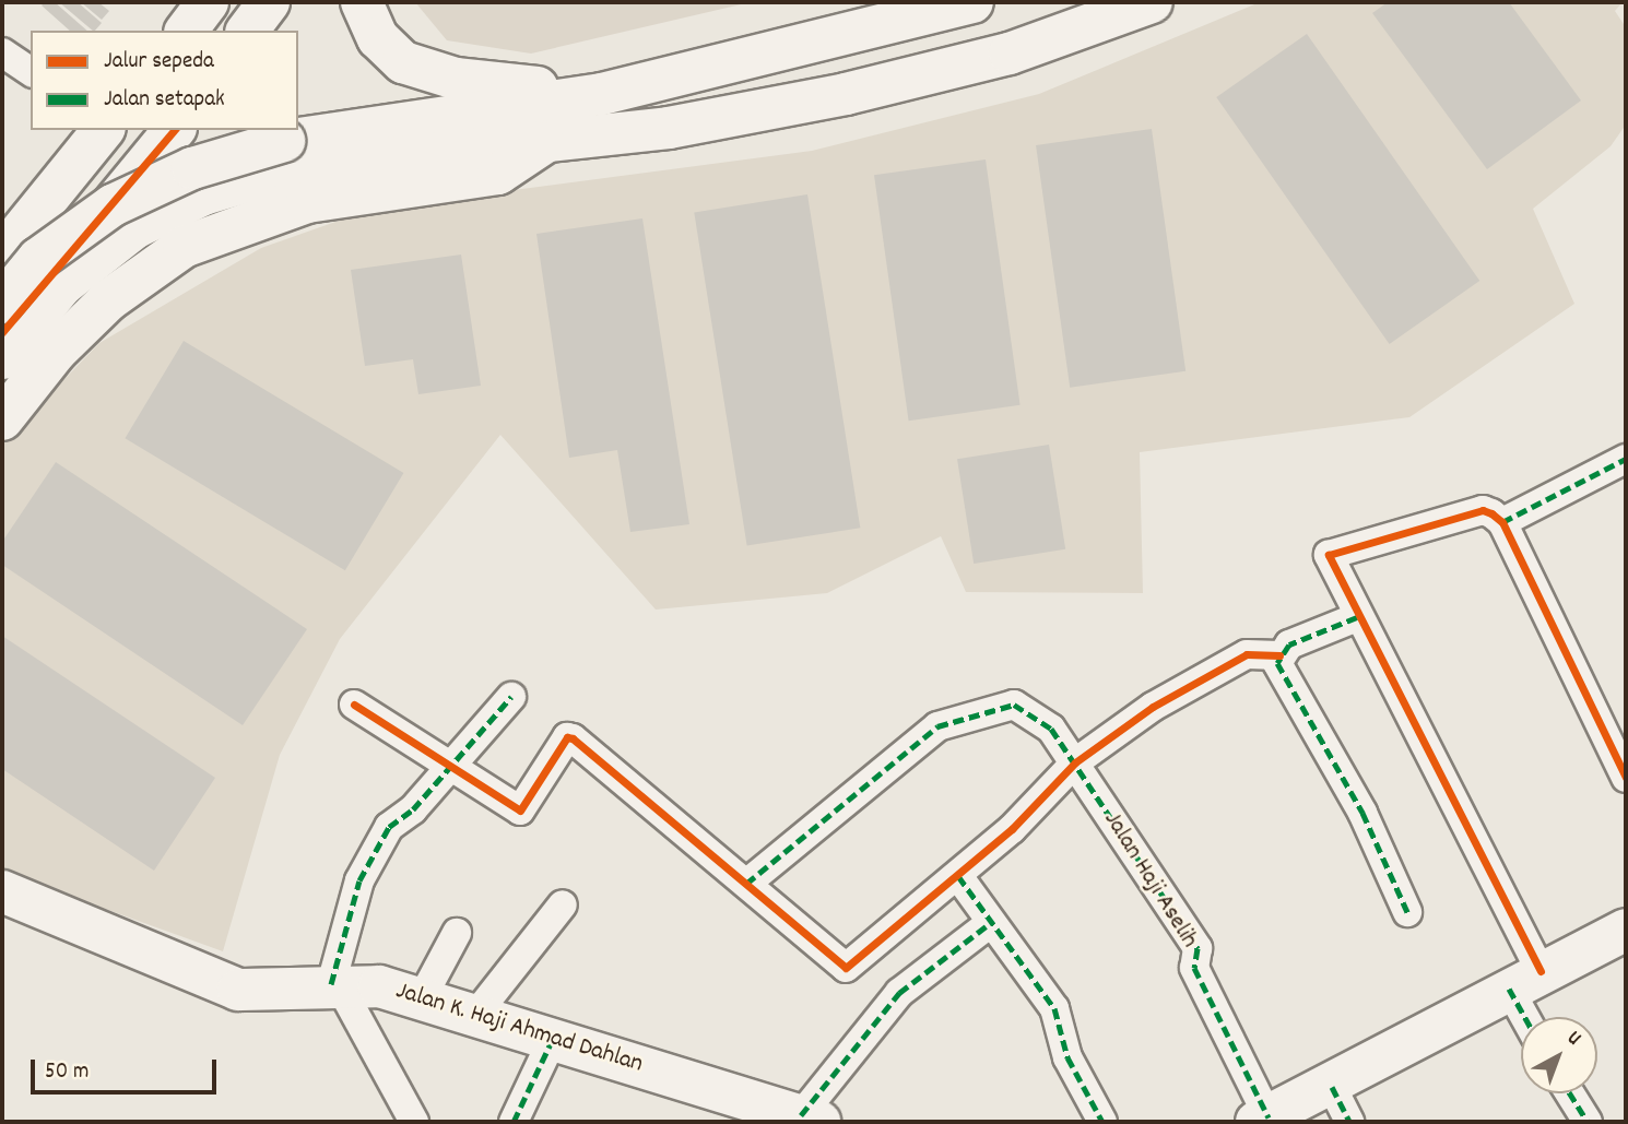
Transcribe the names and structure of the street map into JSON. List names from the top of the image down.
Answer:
{
  "streets": {
    "main road": ["Jalan K. Haji Ahmad Dahlan"],
    "street": ["Jalan Haji Aselih"]
  },
  "legend": ["Jalur sepeda", "Jalan setapak"],
  "scale_bar": "50 m",
  "north": "top right"
}
